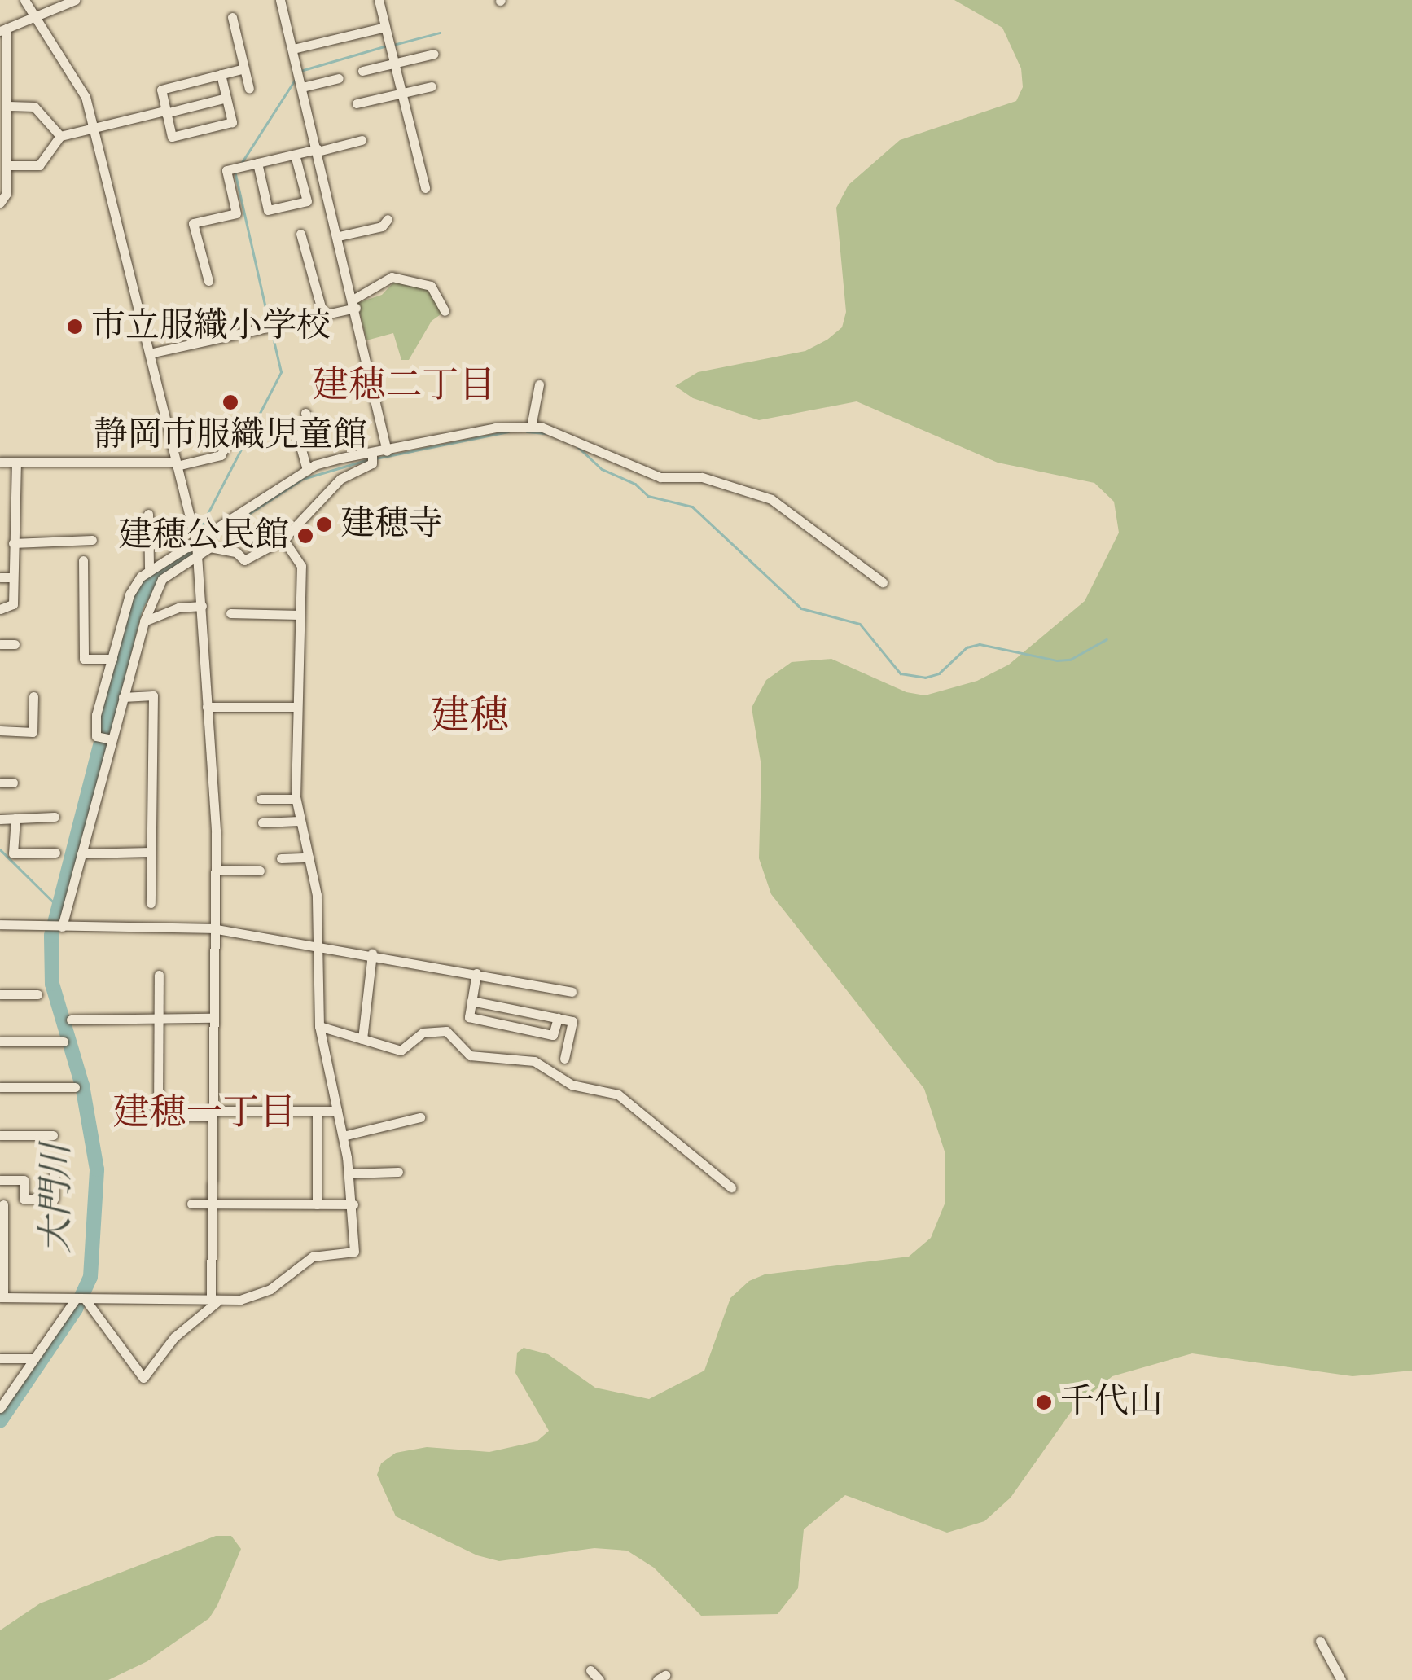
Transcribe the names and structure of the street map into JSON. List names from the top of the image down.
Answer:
{
  "districts": ["建穂二丁目", "建穂", "建穂一丁目"],
  "water": ["大門川"],
  "places": [
    "市立服織小学校",
    "静岡市服織児童館",
    "建穂寺",
    "建穂公民館",
    "千代山"
  ]
}
